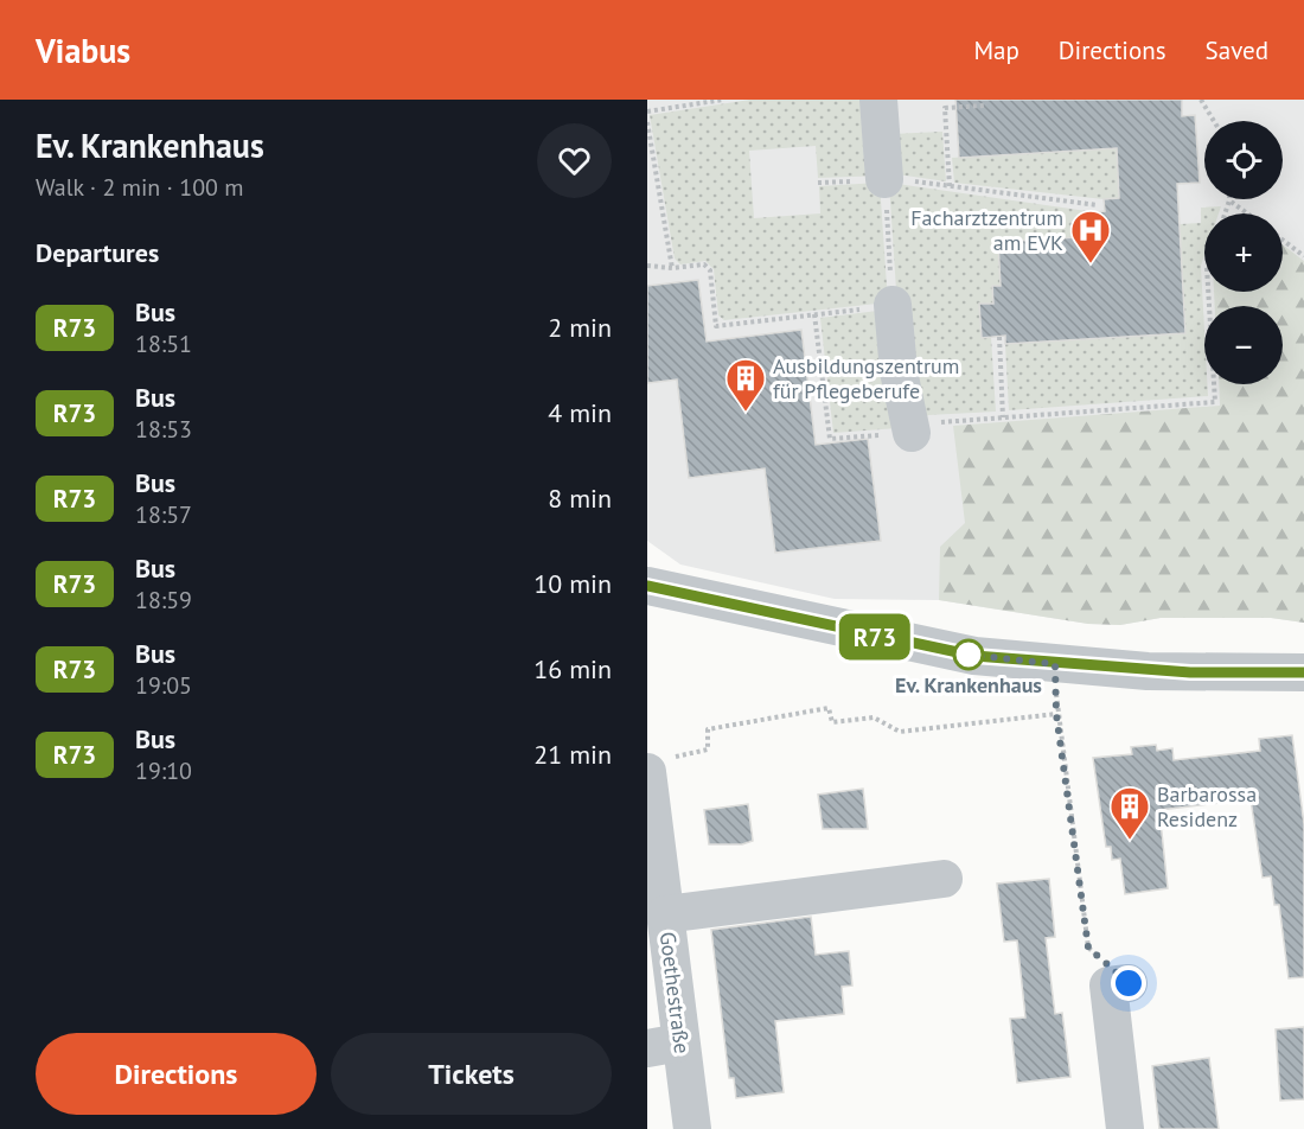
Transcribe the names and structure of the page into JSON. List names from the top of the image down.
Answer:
{
  "streets": {
    "street": ["Goethestraße"]
  },
  "places": {
    "hospital": ["Facharztzentrum am EVK"],
    "building": ["Ausbildungszentrum für Pflegeberufe", "Barbarossa Residenz"],
    "other": ["Ev. Krankenhaus"]
  },
  "lines": ["bus line R73"],
  "page": {
    "header": "Viabus",
    "nav": ["Map", "Directions", "Saved"],
    "heading": [
      ["Ev. Krankenhaus", "Walk · 2 min · 100 m"],
      "Departures"
    ],
    "on_map": "R73",
    "map_buttons": ["+", "−"],
    "list": [
      {
        "mark": "R73",
        "name": "Bus",
        "note": "18:51",
        "value": "2 min"
      },
      {
        "mark": "R73",
        "name": "Bus",
        "note": "18:53",
        "value": "4 min"
      },
      {
        "mark": "R73",
        "name": "Bus",
        "note": "18:57",
        "value": "8 min"
      },
      {
        "mark": "R73",
        "name": "Bus",
        "note": "18:59",
        "value": "10 min"
      },
      {
        "mark": "R73",
        "name": "Bus",
        "note": "19:05",
        "value": "16 min"
      },
      {
        "mark": "R73",
        "name": "Bus",
        "note": "19:10",
        "value": "21 min"
      }
    ],
    "buttons": ["Directions", "Tickets"]
  }
}
